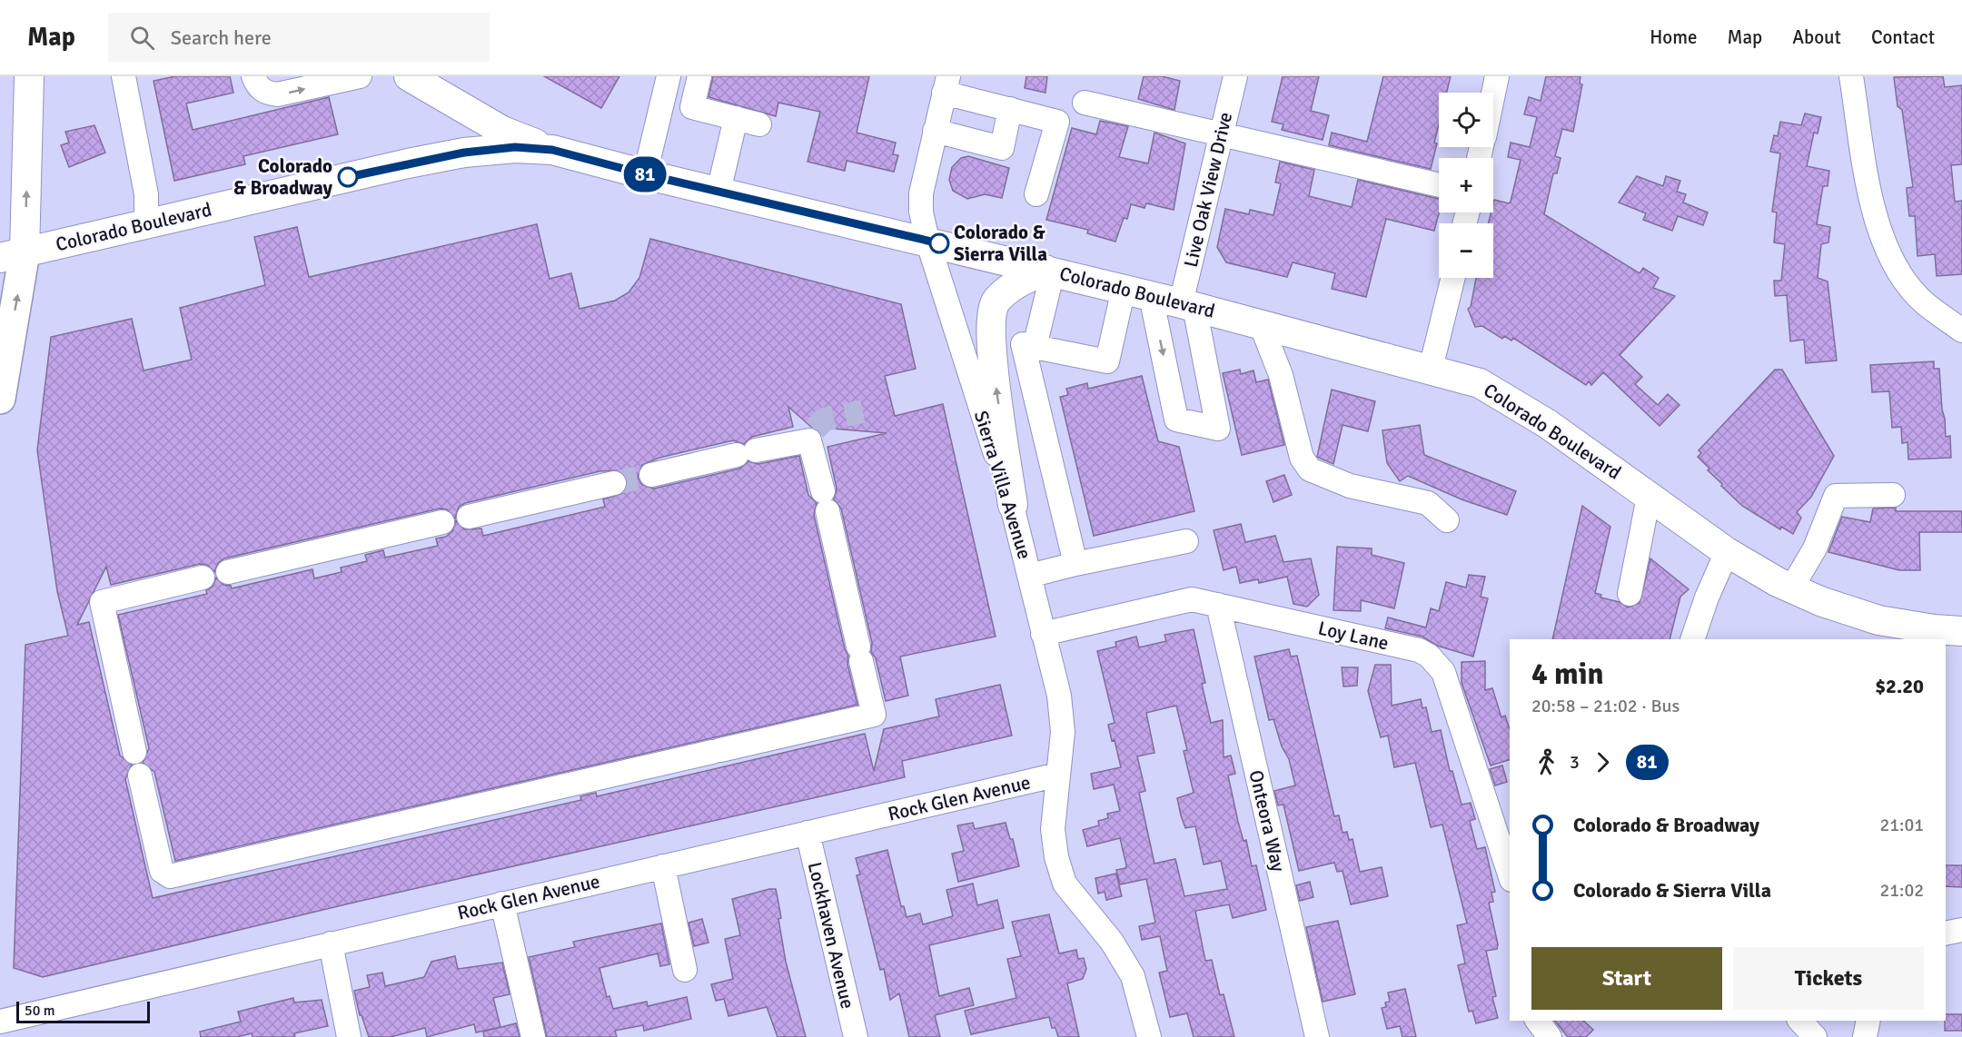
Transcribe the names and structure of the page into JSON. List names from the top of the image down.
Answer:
{
  "streets": {
    "main road": ["Colorado Boulevard"],
    "street": [
      "Live Oak View Drive",
      "Sierra Villa Avenue",
      "Loy Lane",
      "Rock Glen Avenue",
      "Onteora Way",
      "Lockhaven Avenue"
    ]
  },
  "crossings": [
    ["Live Oak View Drive", "Colorado Boulevard"],
    ["Colorado Boulevard", "Sierra Villa Avenue"],
    ["Sierra Villa Avenue", "Loy Lane"],
    ["Sierra Villa Avenue", "Rock Glen Avenue"],
    ["Loy Lane", "Onteora Way"],
    ["Rock Glen Avenue", "Lockhaven Avenue"]
  ],
  "places": ["Colorado & Broadway", "Colorado & Sierra Villa"],
  "lines": ["bus line 81"],
  "scale_bar": "50 m",
  "page": {
    "header": "Map",
    "search": "Search here",
    "nav": [
      "Home",
      "Map",
      "About",
      "Contact"
    ],
    "on_map": "81",
    "map_buttons": ["+", "−"],
    "heading": ["4 min", "20:58 – 21:02 · Bus", "$2.20"],
    "legs": ["3", "81"],
    "list": [
      {
        "name": "Colorado & Broadway",
        "value": "21:01"
      },
      {
        "name": "Colorado & Sierra Villa",
        "value": "21:02"
      }
    ],
    "buttons": ["Start", "Tickets"],
    "scale": "50 m"
  }
}
